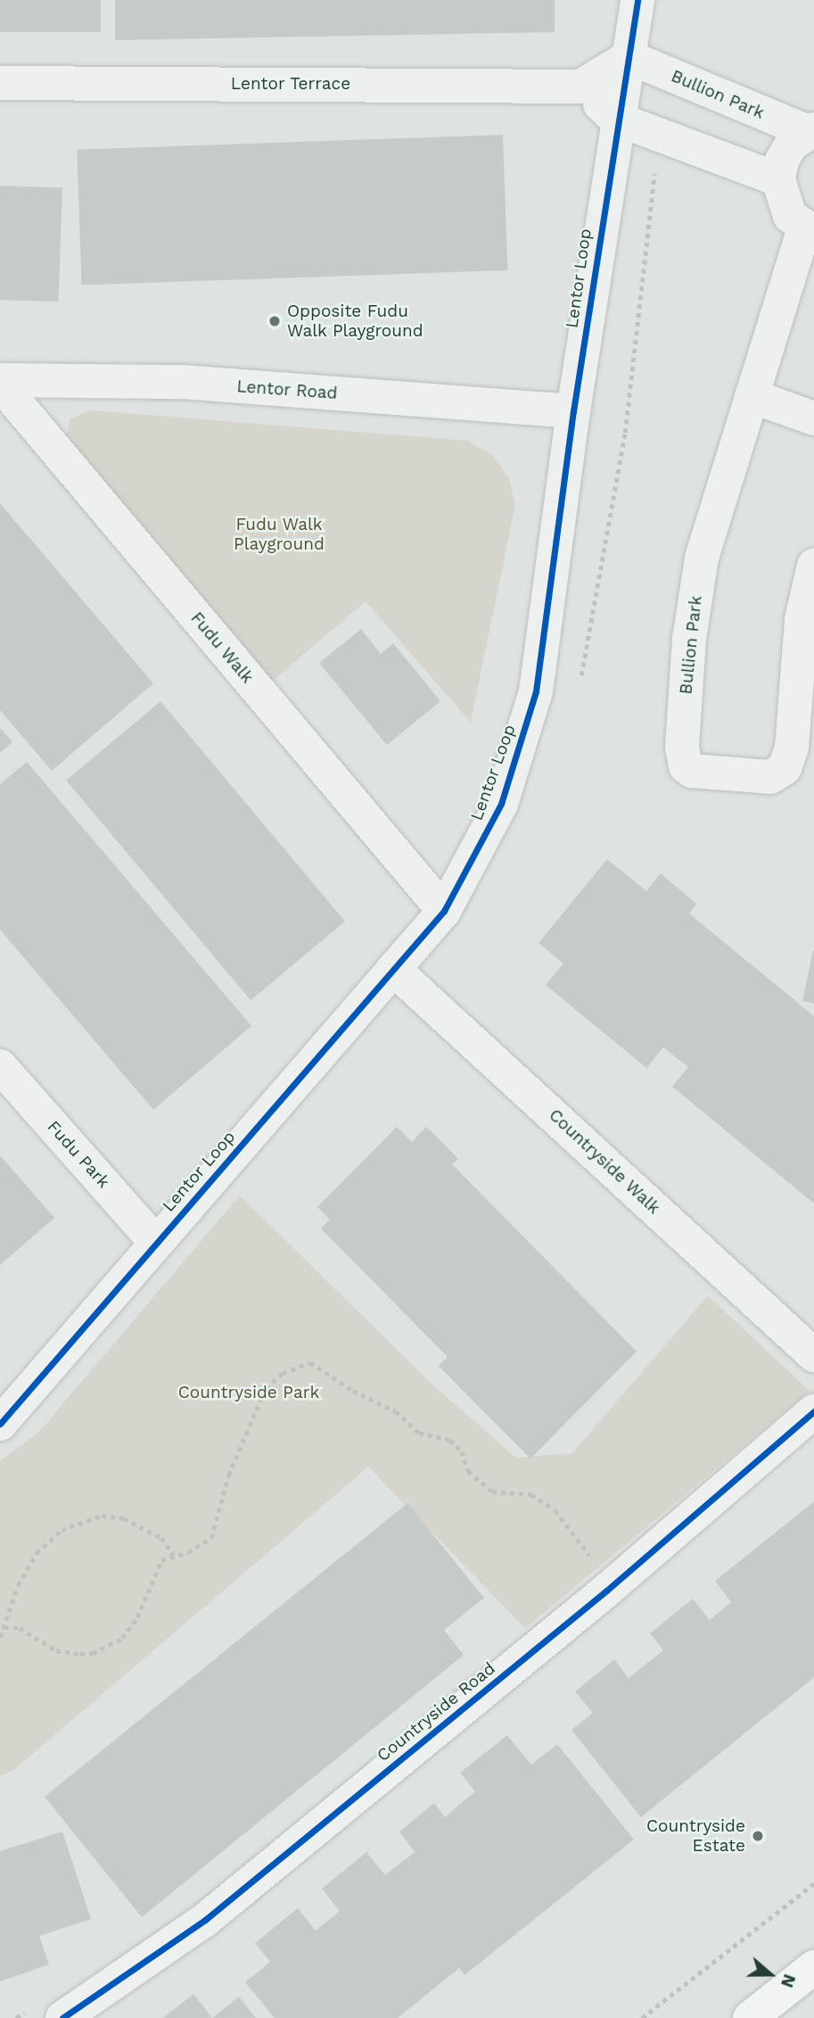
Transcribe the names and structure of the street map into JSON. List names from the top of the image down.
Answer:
{
  "streets": {
    "street": [
      "Lentor Terrace",
      "Bullion Park",
      "Lentor Loop",
      "Lentor Road",
      "Fudu Walk",
      "Fudu Park",
      "Countryside Walk",
      "Countryside Road"
    ]
  },
  "crossings": [
    ["Bullion Park", "Lentor Loop"],
    ["Lentor Loop", "Lentor Road"],
    ["Lentor Loop", "Fudu Walk"],
    ["Lentor Loop", "Fudu Park"],
    ["Lentor Loop", "Countryside Walk"],
    ["Lentor Road", "Fudu Walk"]
  ],
  "parks": ["Fudu Walk Playground", "Countryside Park"],
  "places": ["Opposite Fudu Walk Playground", "Countryside Estate"],
  "north": "right"
}
